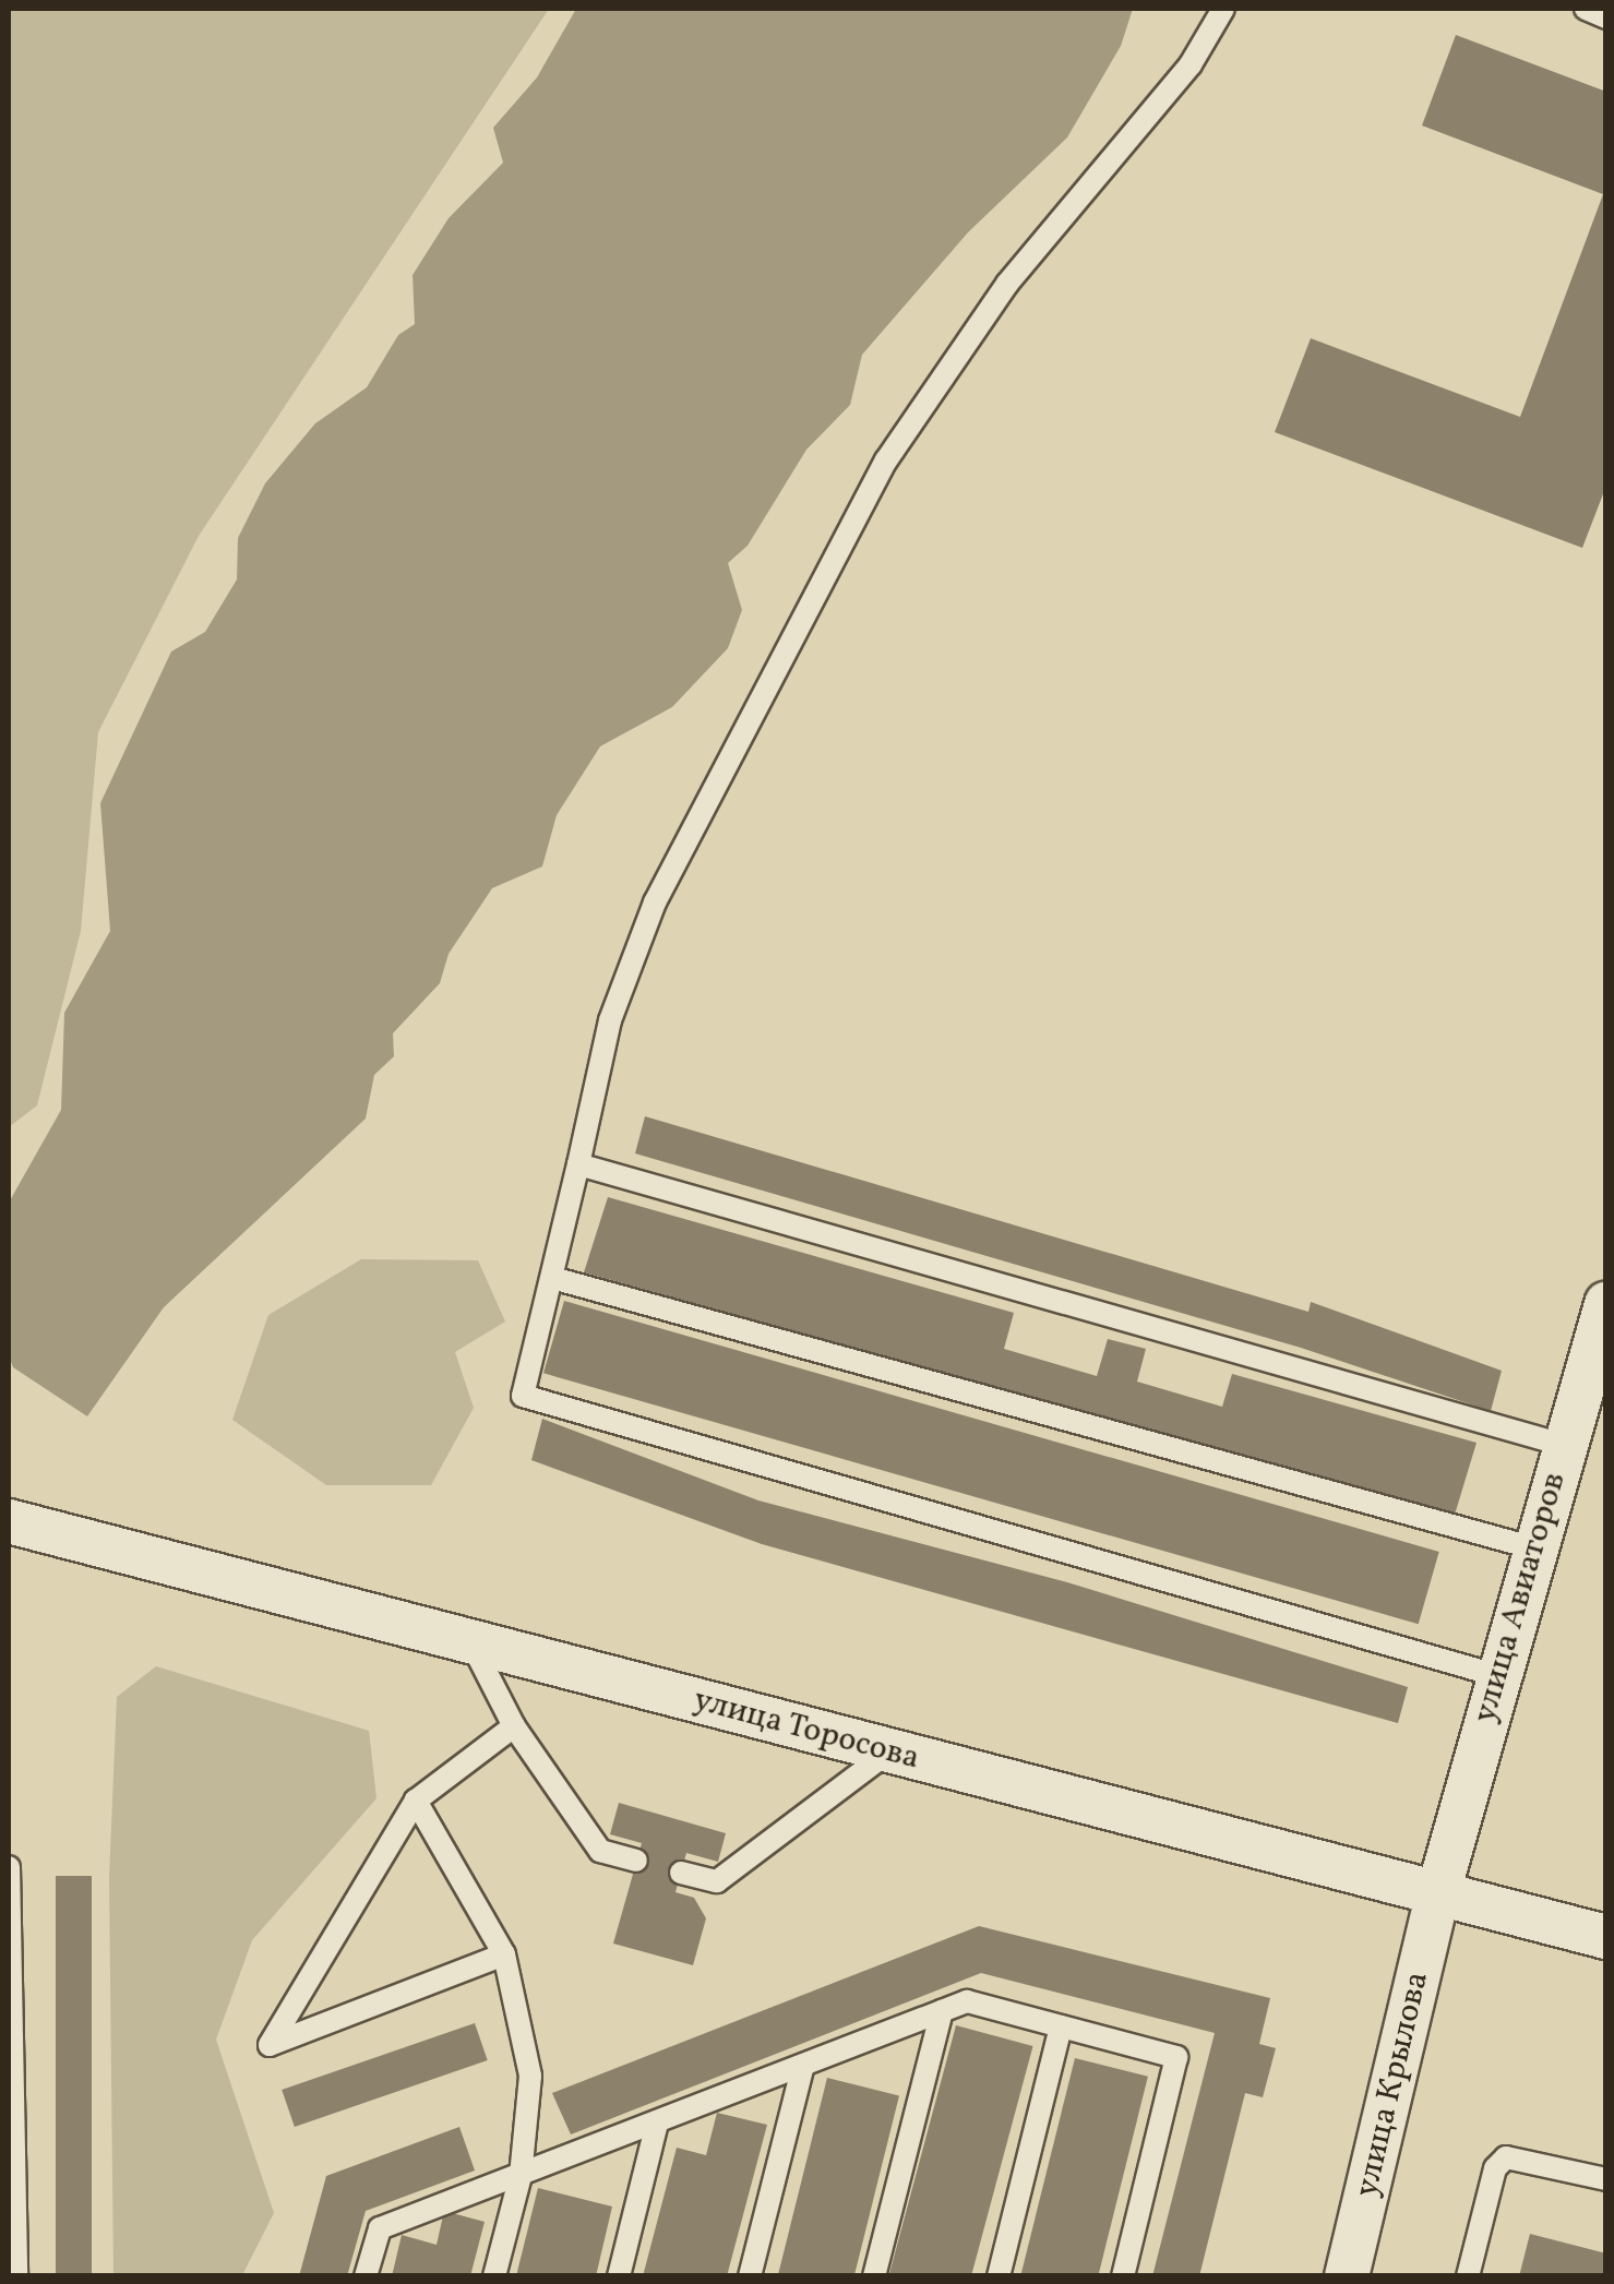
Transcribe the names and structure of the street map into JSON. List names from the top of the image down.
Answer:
{
  "streets": {
    "street": ["улица Авиаторов", "улица Торосова", "улица Крылова"]
  },
  "crossings": [
    ["улица Авиаторов", "улица Торосова"],
    ["улица Авиаторов", "улица Крылова"],
    ["улица Торосова", "улица Крылова"]
  ]
}
